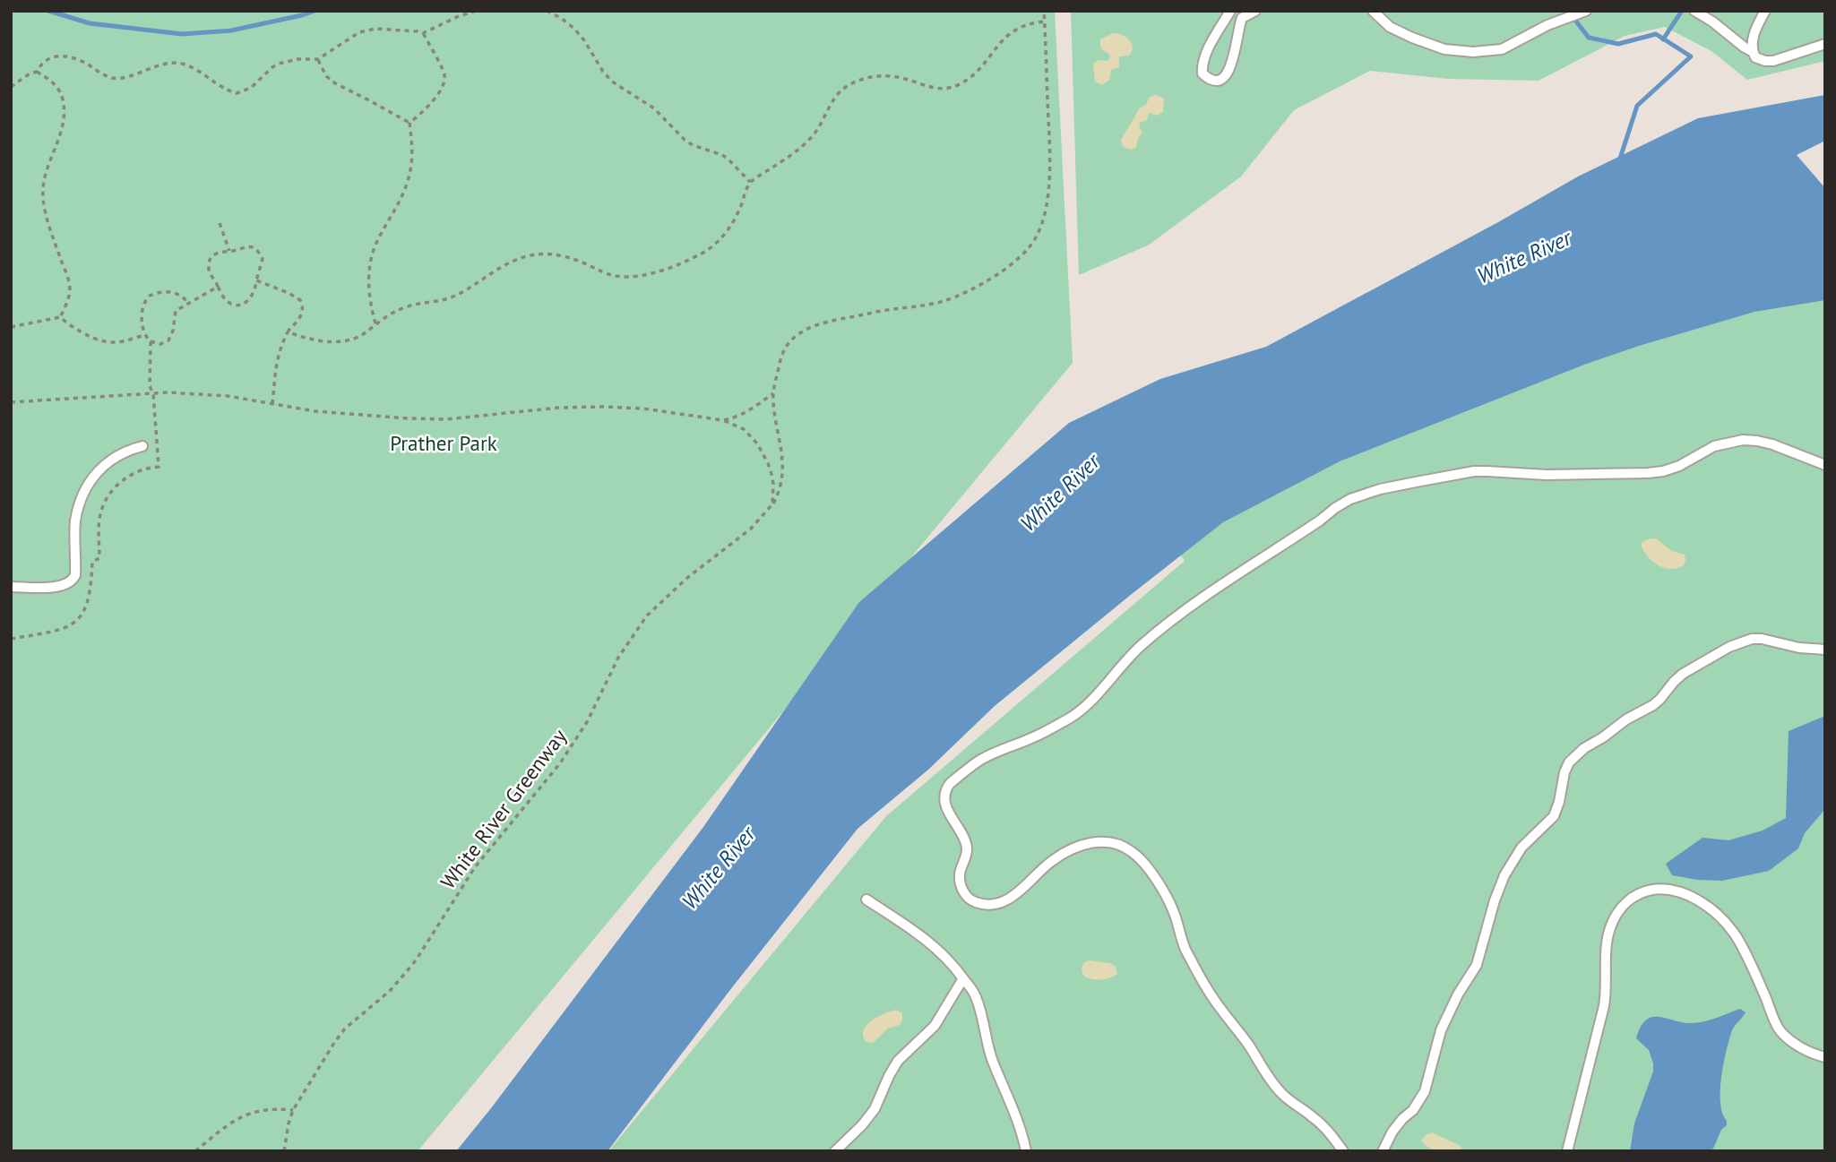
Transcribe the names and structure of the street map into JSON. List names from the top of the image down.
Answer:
{
  "streets": {
    "path": ["White River Greenway"]
  },
  "water": ["White River"],
  "parks": ["Prather Park"]
}
